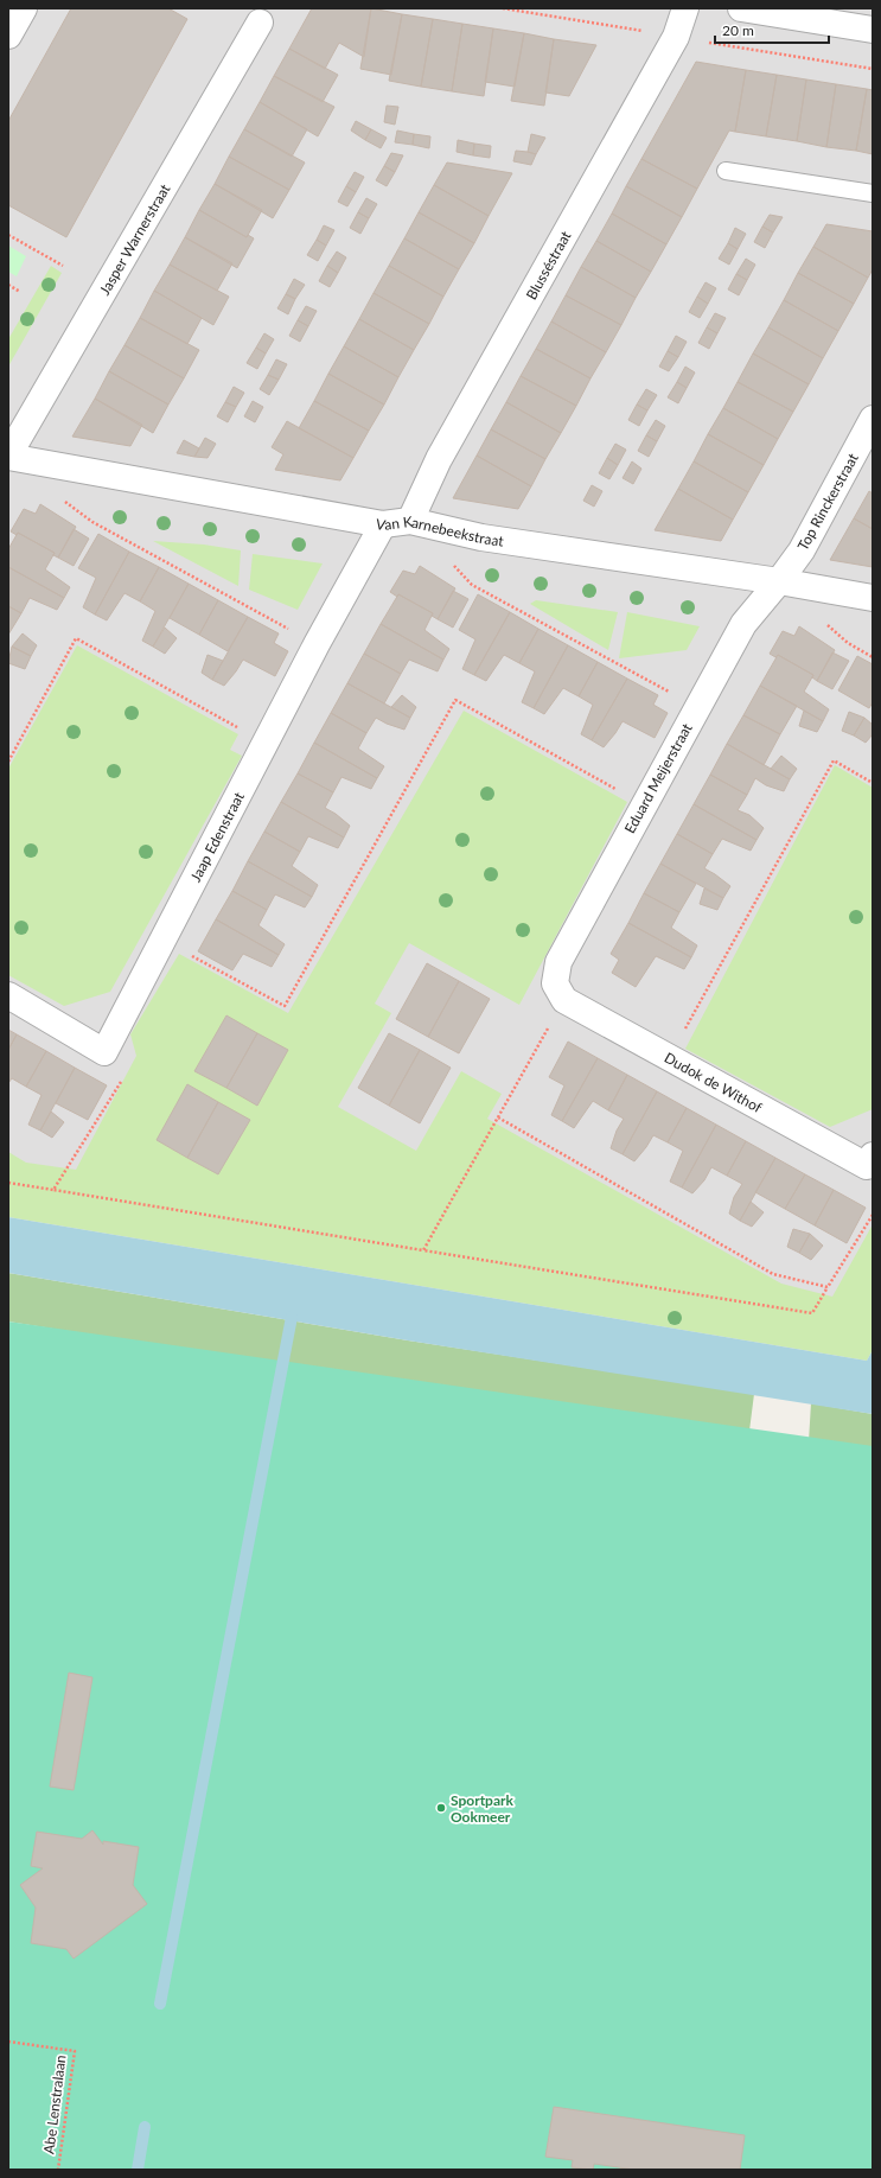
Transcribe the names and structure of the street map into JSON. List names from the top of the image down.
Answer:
{
  "streets": {
    "street": [
      "Jasper Warnerstraat",
      "Blusséstraat",
      "Top Rinckerstraat",
      "Van Karnebeekstraat",
      "Eduard Meijerstraat",
      "Jaap Edenstraat",
      "Dudok de Withof"
    ],
    "path": ["Abe Lenstralaan"]
  },
  "crossings": [
    ["Jasper Warnerstraat", "Van Karnebeekstraat"],
    ["Blusséstraat", "Van Karnebeekstraat"],
    ["Top Rinckerstraat", "Van Karnebeekstraat"],
    ["Top Rinckerstraat", "Eduard Meijerstraat"],
    ["Van Karnebeekstraat", "Eduard Meijerstraat"],
    ["Van Karnebeekstraat", "Jaap Edenstraat"],
    ["Eduard Meijerstraat", "Dudok de Withof"]
  ],
  "places": ["Sportpark Ookmeer"],
  "scale_bar": "20 m"
}
